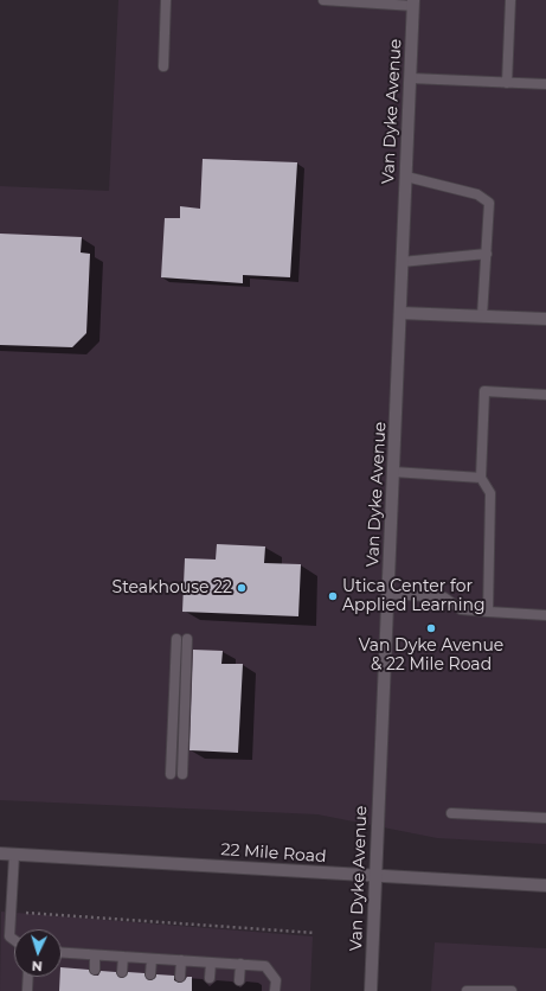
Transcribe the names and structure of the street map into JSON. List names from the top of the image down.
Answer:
{
  "streets": {
    "main road": ["Van Dyke Avenue", "22 Mile Road"]
  },
  "crossings": [
    ["Van Dyke Avenue", "22 Mile Road"]
  ],
  "places": ["Steakhouse 22", "Utica Center for Applied Learning", "Van Dyke Avenue & 22 Mile Road"],
  "north": "bottom"
}
